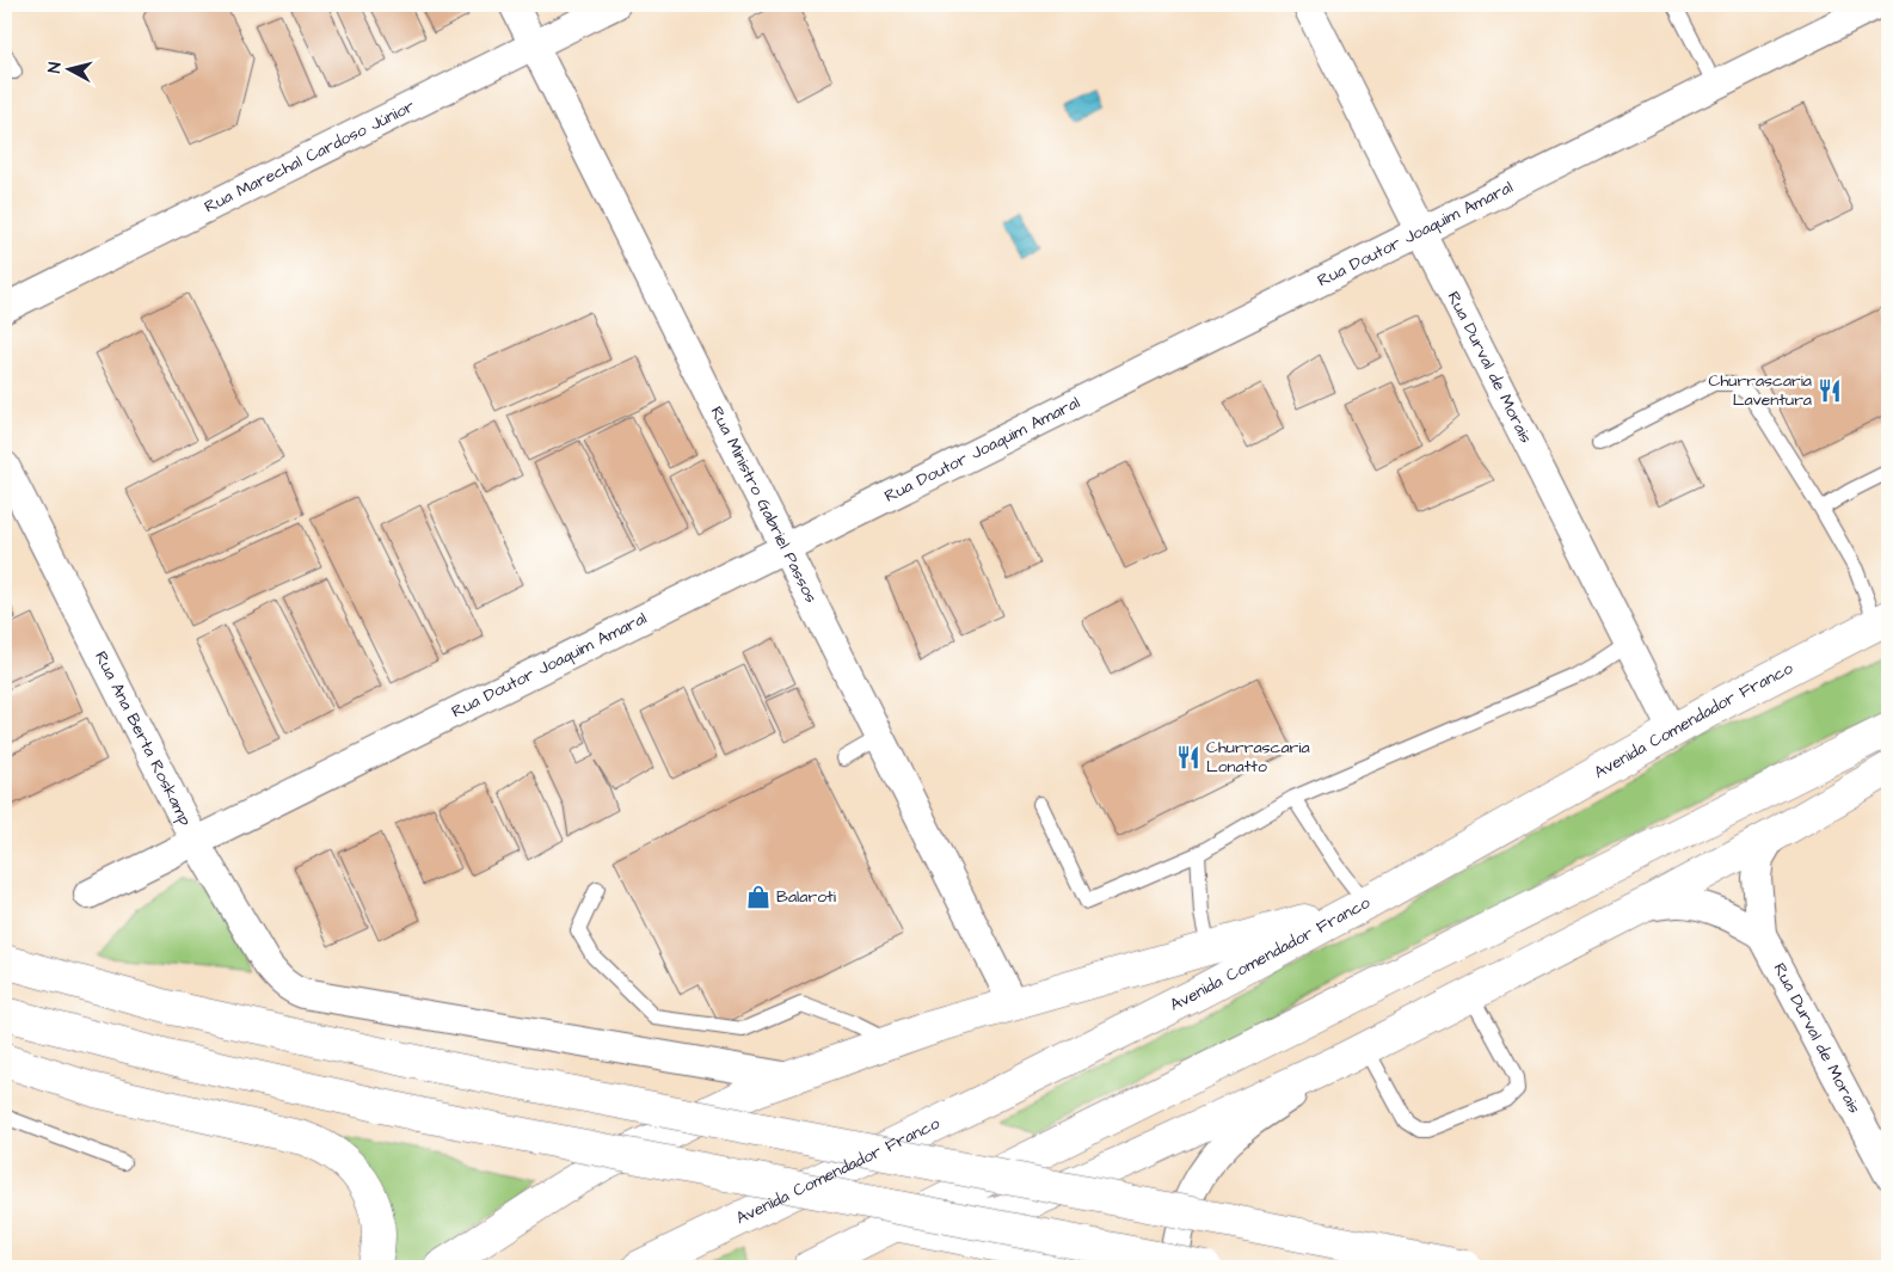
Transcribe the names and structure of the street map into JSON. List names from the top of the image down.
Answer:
{
  "streets": {
    "main road": ["Avenida Comendador Franco"],
    "street": [
      "Rua Marechal Cardoso Júnior",
      "Rua Doutor Joaquim Amaral",
      "Rua Durval de Morais",
      "Rua Ministro Gabriel Passos",
      "Rua Ana Berta Roskamp"
    ]
  },
  "crossings": [
    ["Rua Marechal Cardoso Júnior", "Rua Ministro Gabriel Passos"],
    ["Rua Doutor Joaquim Amaral", "Rua Durval de Morais"],
    ["Rua Doutor Joaquim Amaral", "Rua Ministro Gabriel Passos"],
    ["Rua Doutor Joaquim Amaral", "Rua Ana Berta Roskamp"],
    ["Rua Durval de Morais", "Avenida Comendador Franco"]
  ],
  "places": {
    "restaurant": ["Churrascaria Laventura", "Churrascaria Lonatto"],
    "shop": ["Balaroti"]
  },
  "north": "left"
}
